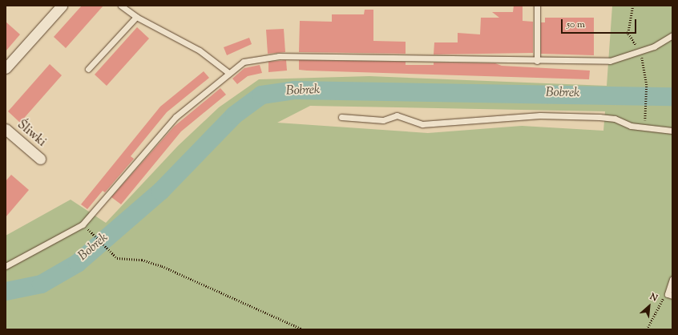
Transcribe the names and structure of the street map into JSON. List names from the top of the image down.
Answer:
{
  "streets": {
    "street": ["Śliwki"]
  },
  "water": ["Bobrek"],
  "scale_bar": "50 m",
  "north": "top right"
}
